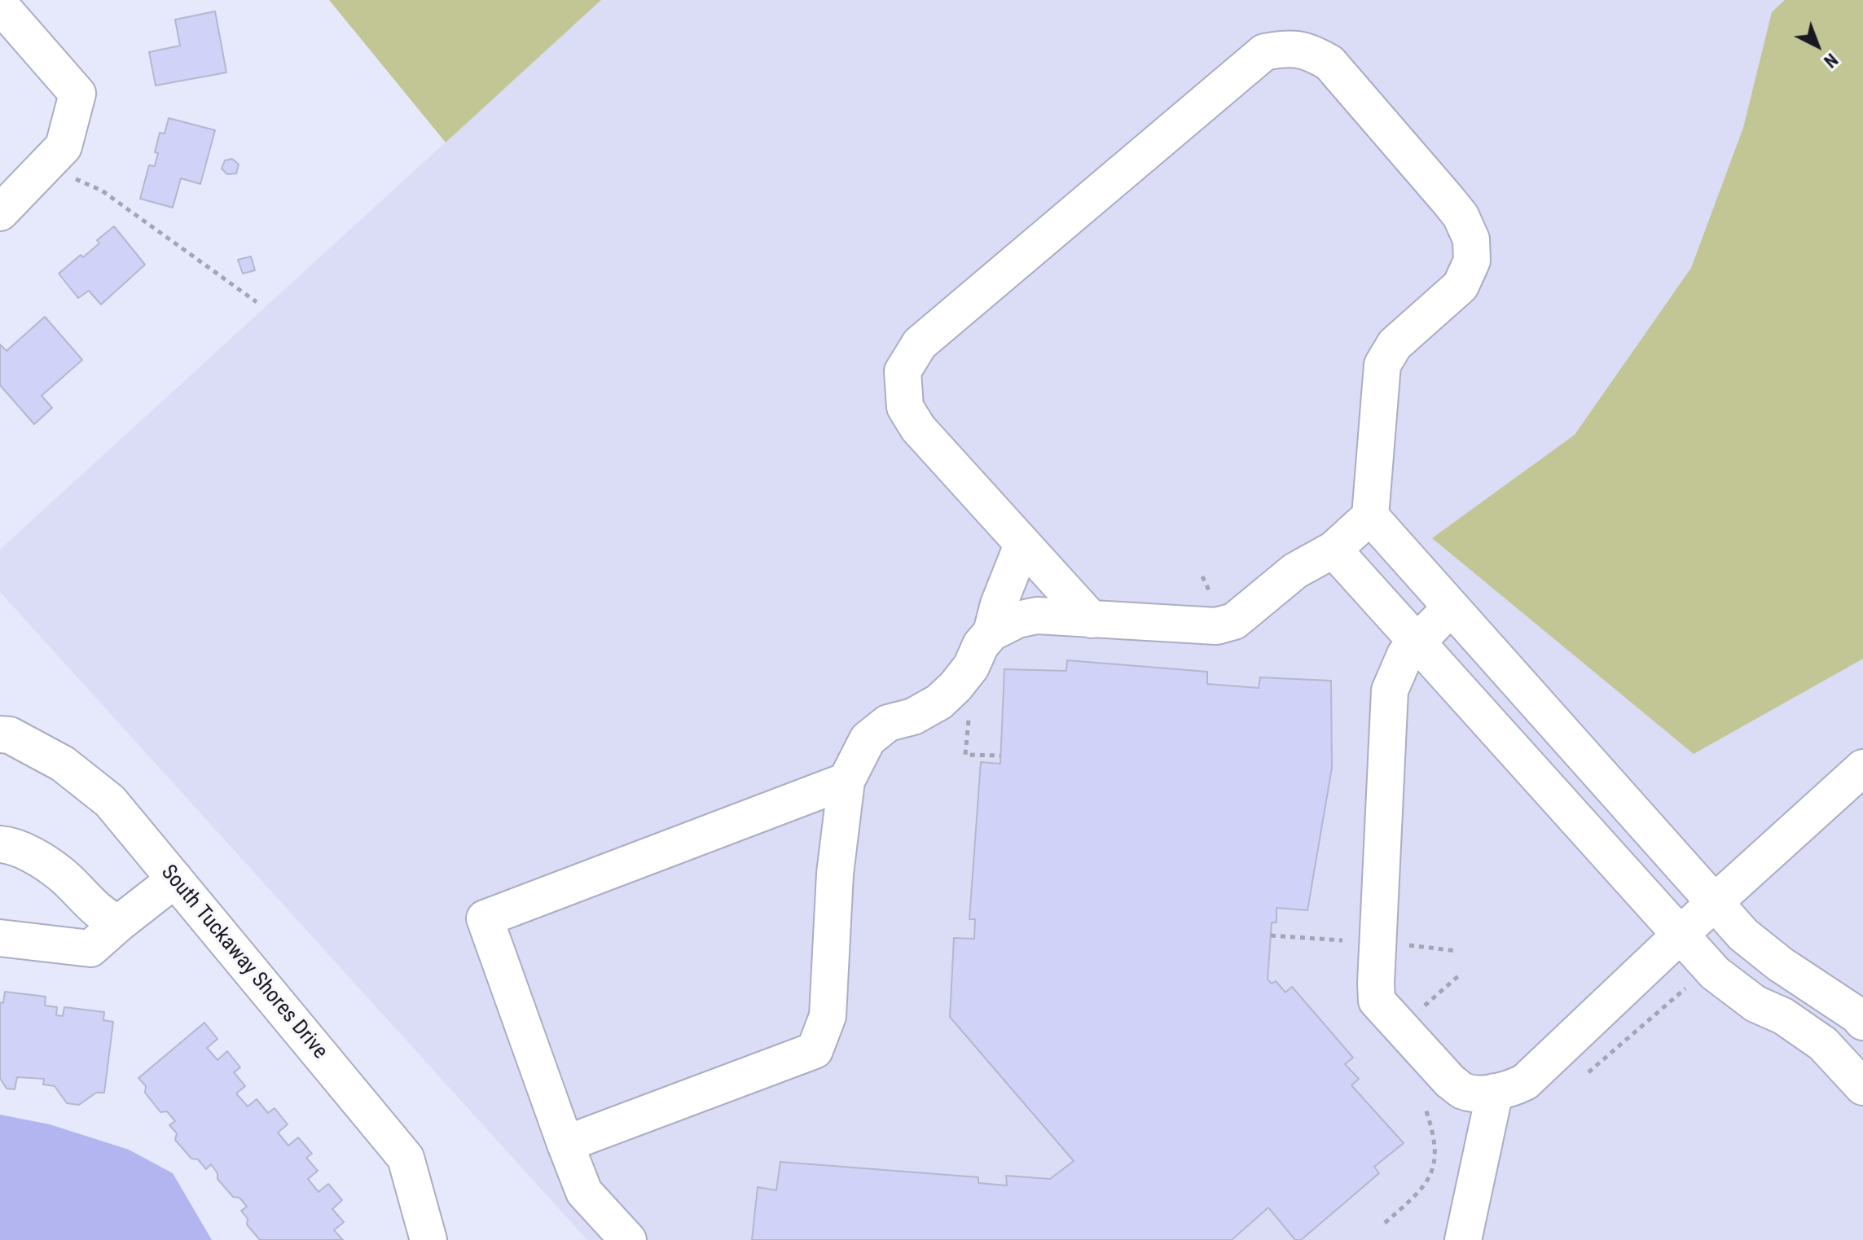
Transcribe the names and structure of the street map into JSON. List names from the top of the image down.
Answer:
{
  "streets": {
    "street": ["South Tuckaway Shores Drive"]
  },
  "north": "bottom right"
}
